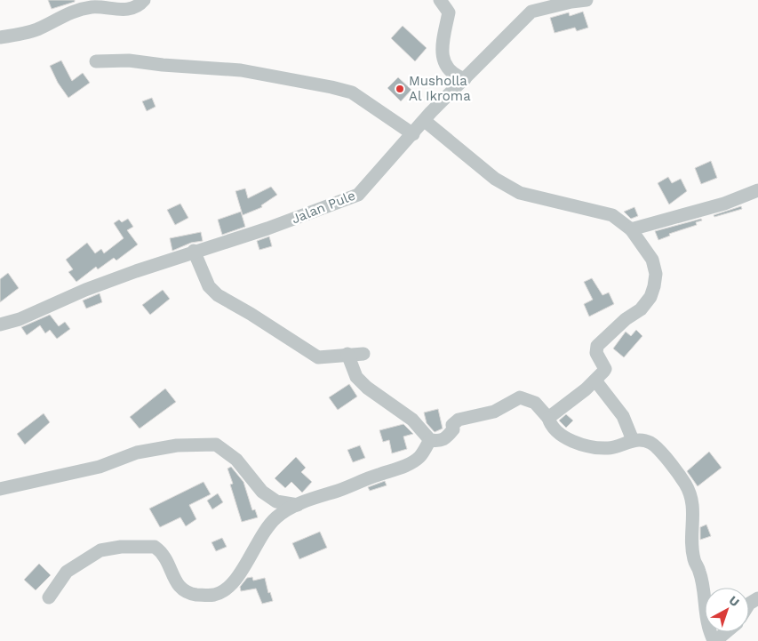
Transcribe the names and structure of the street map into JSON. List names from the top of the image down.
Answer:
{
  "streets": {
    "street": ["Jalan Pule"]
  },
  "places": ["Musholla Al Ikroma"],
  "north": "top right"
}
